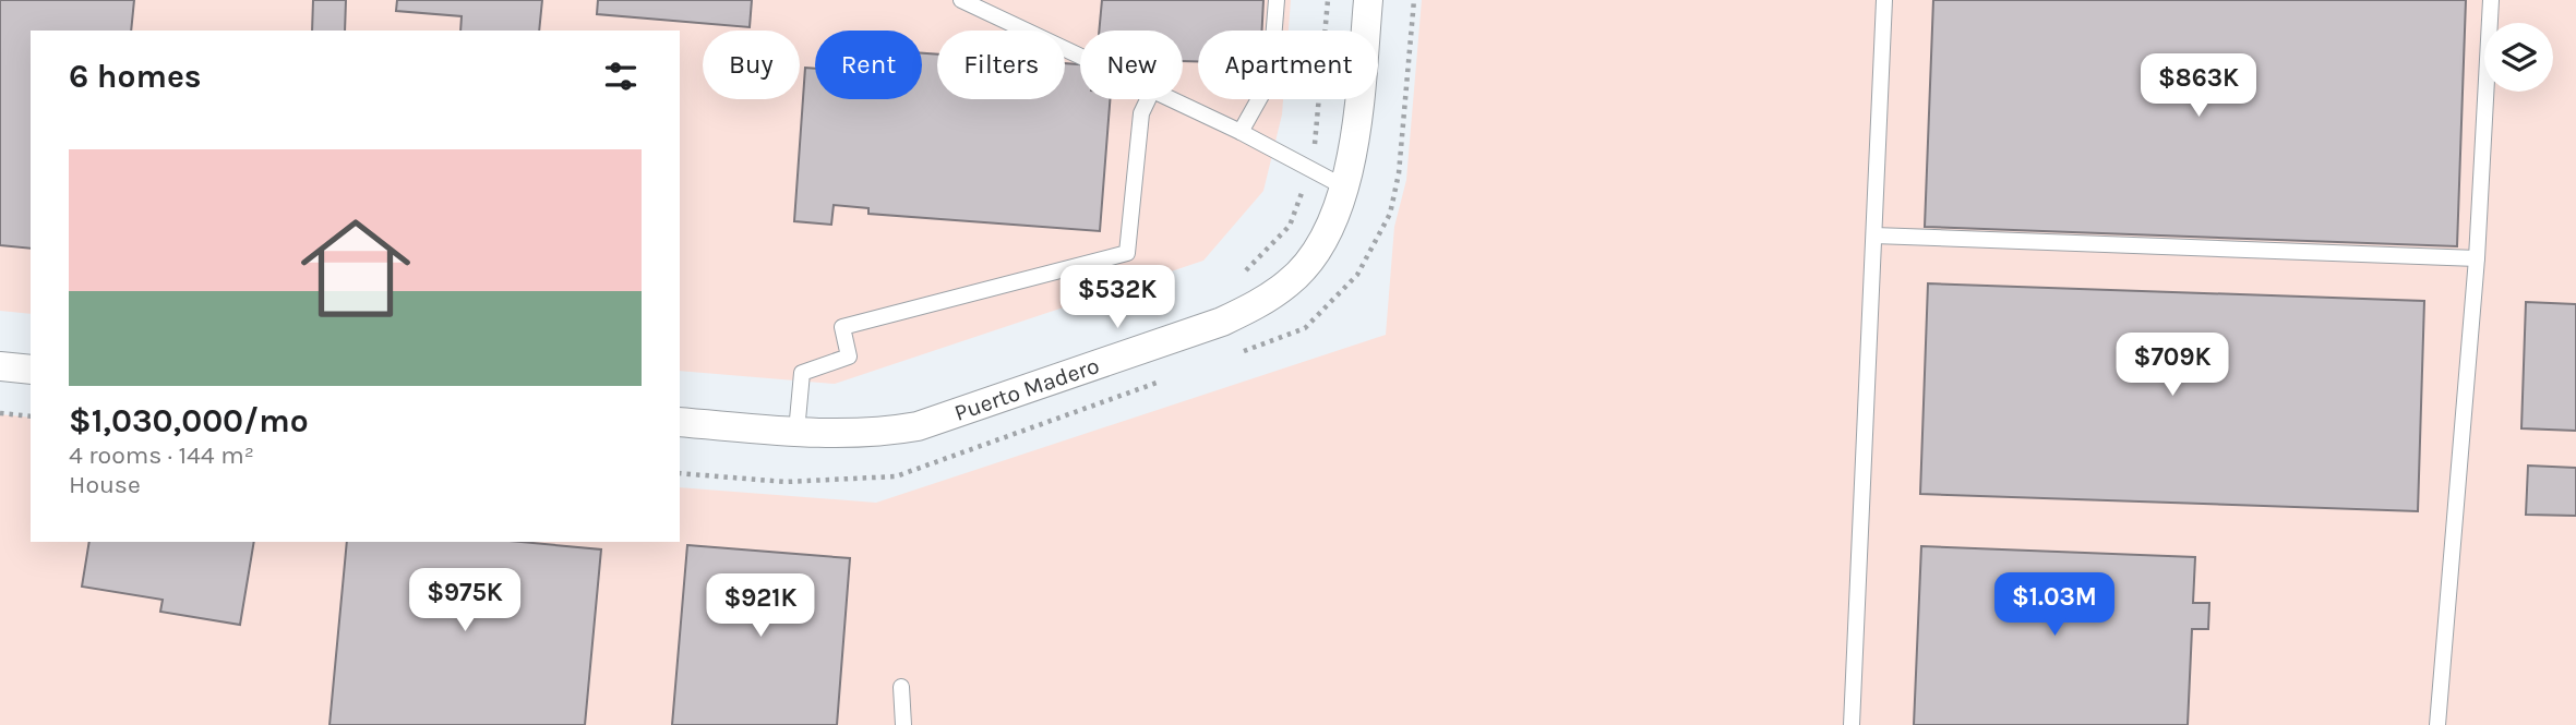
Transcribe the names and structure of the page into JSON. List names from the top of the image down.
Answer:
{
  "streets": {
    "street": ["Puerto Madero"]
  },
  "page": {
    "chip": [
      "Buy",
      "Rent",
      "Filters",
      "New",
      "Apartment"
    ],
    "heading": "6 homes",
    "price": [
      "$863K",
      "$532K",
      "$709K",
      "$975K",
      "$1.03M",
      "$921K"
    ],
    "list": [
      {
        "name": "$1,030,000/mo",
        "note": "4 rooms · 144 m² · House"
      }
    ]
  }
}
